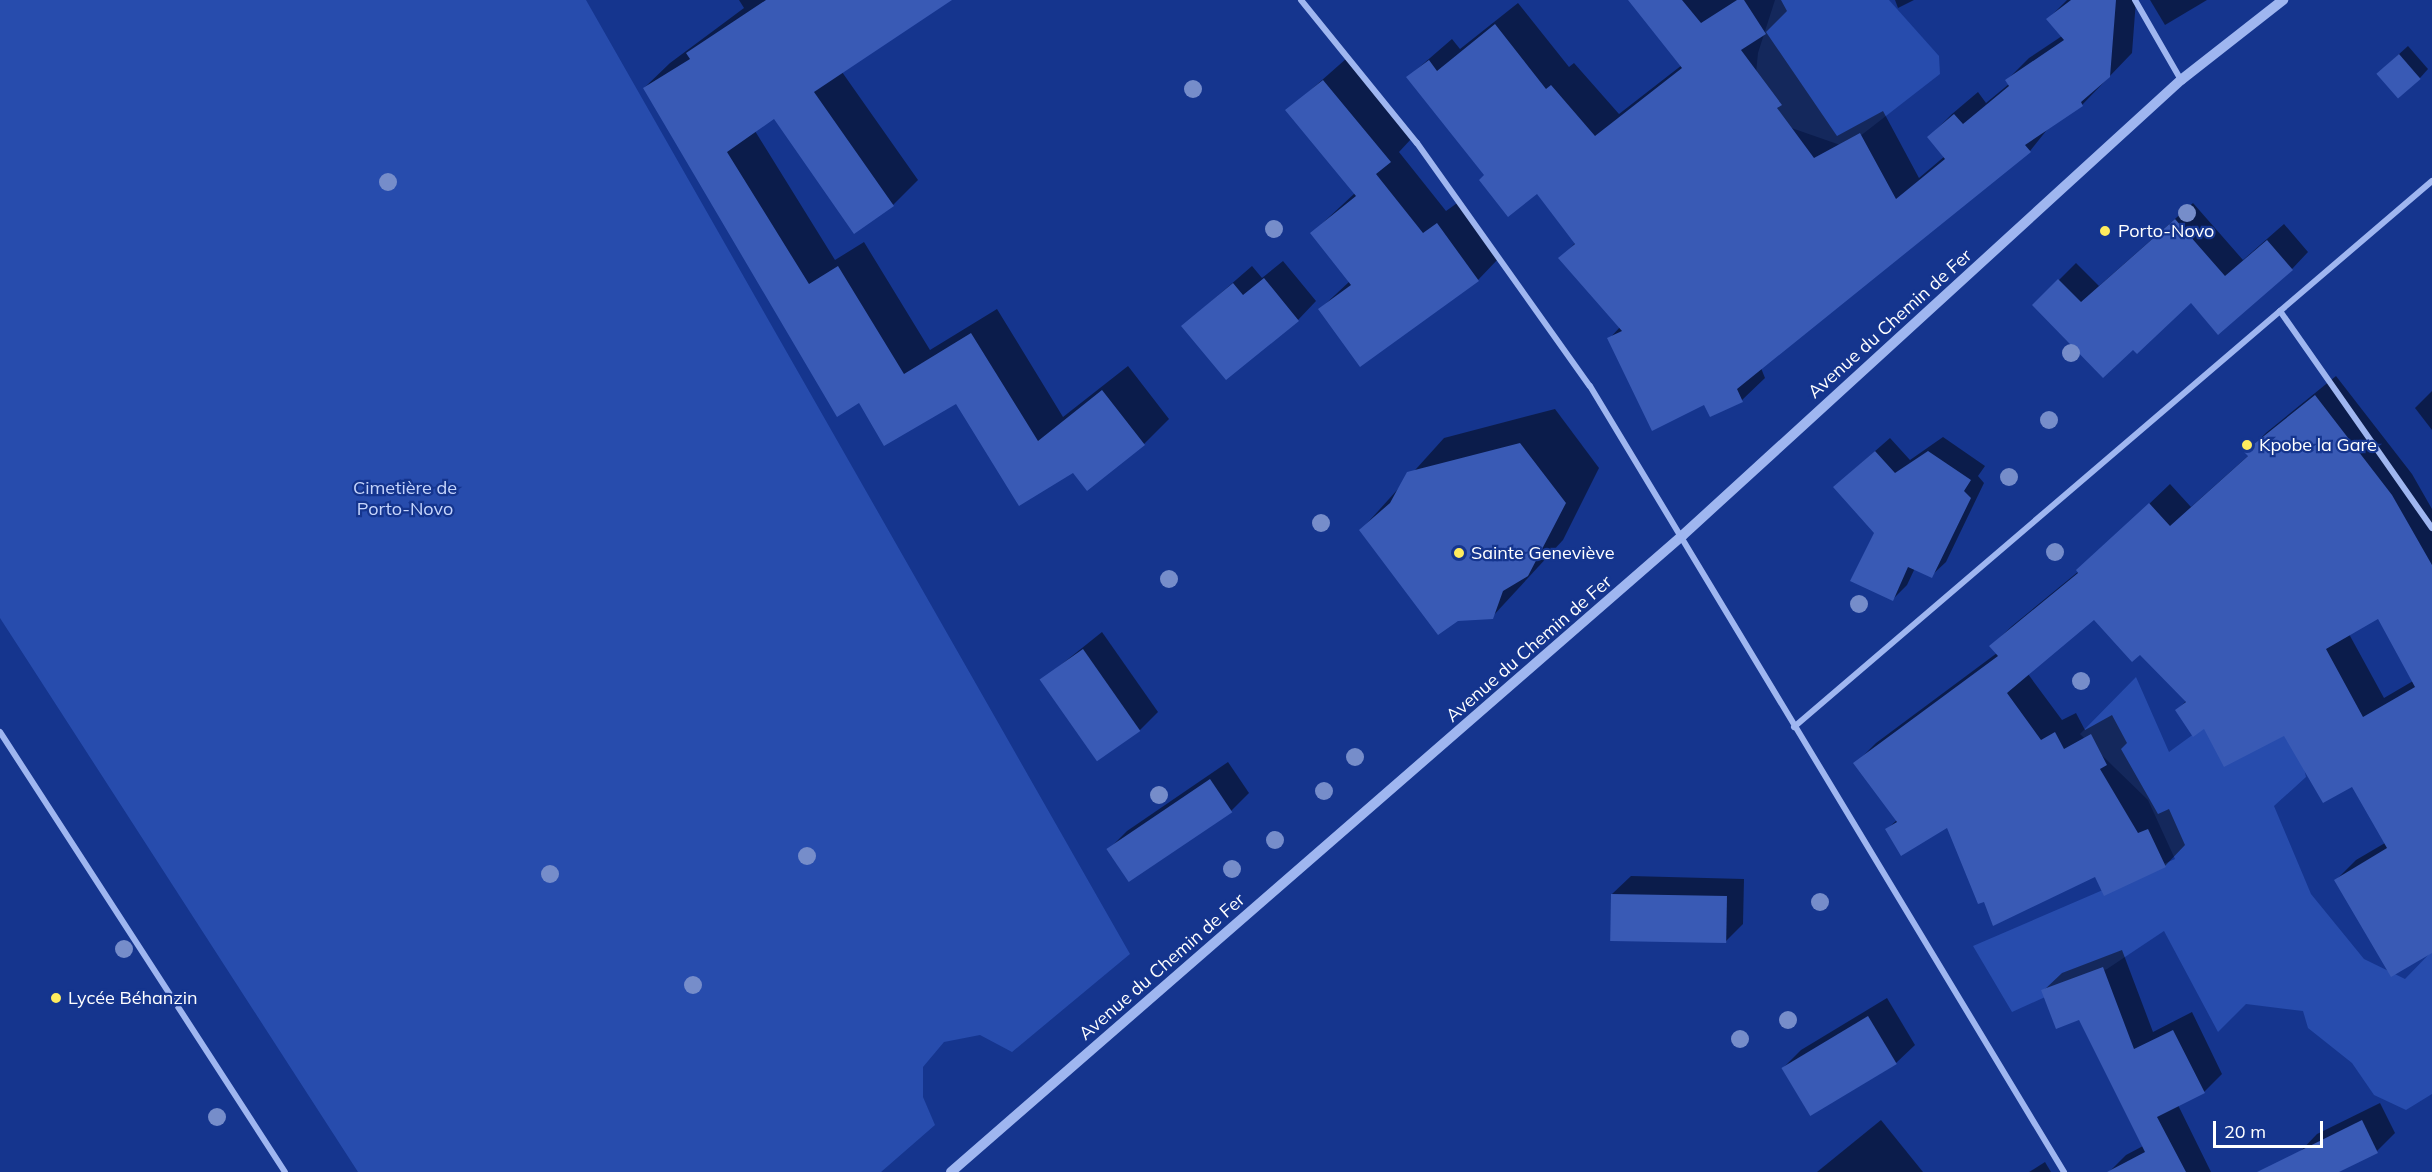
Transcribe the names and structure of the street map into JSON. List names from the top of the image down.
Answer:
{
  "streets": {
    "street": ["Avenue du Chemin de Fer"]
  },
  "parks": ["Cimetière de Porto-Novo"],
  "places": [
    "Porto-Novo",
    "Kpobe la Gare",
    "Sainte Geneviève",
    "Lycée Béhanzin"
  ],
  "scale_bar": "20 m"
}
